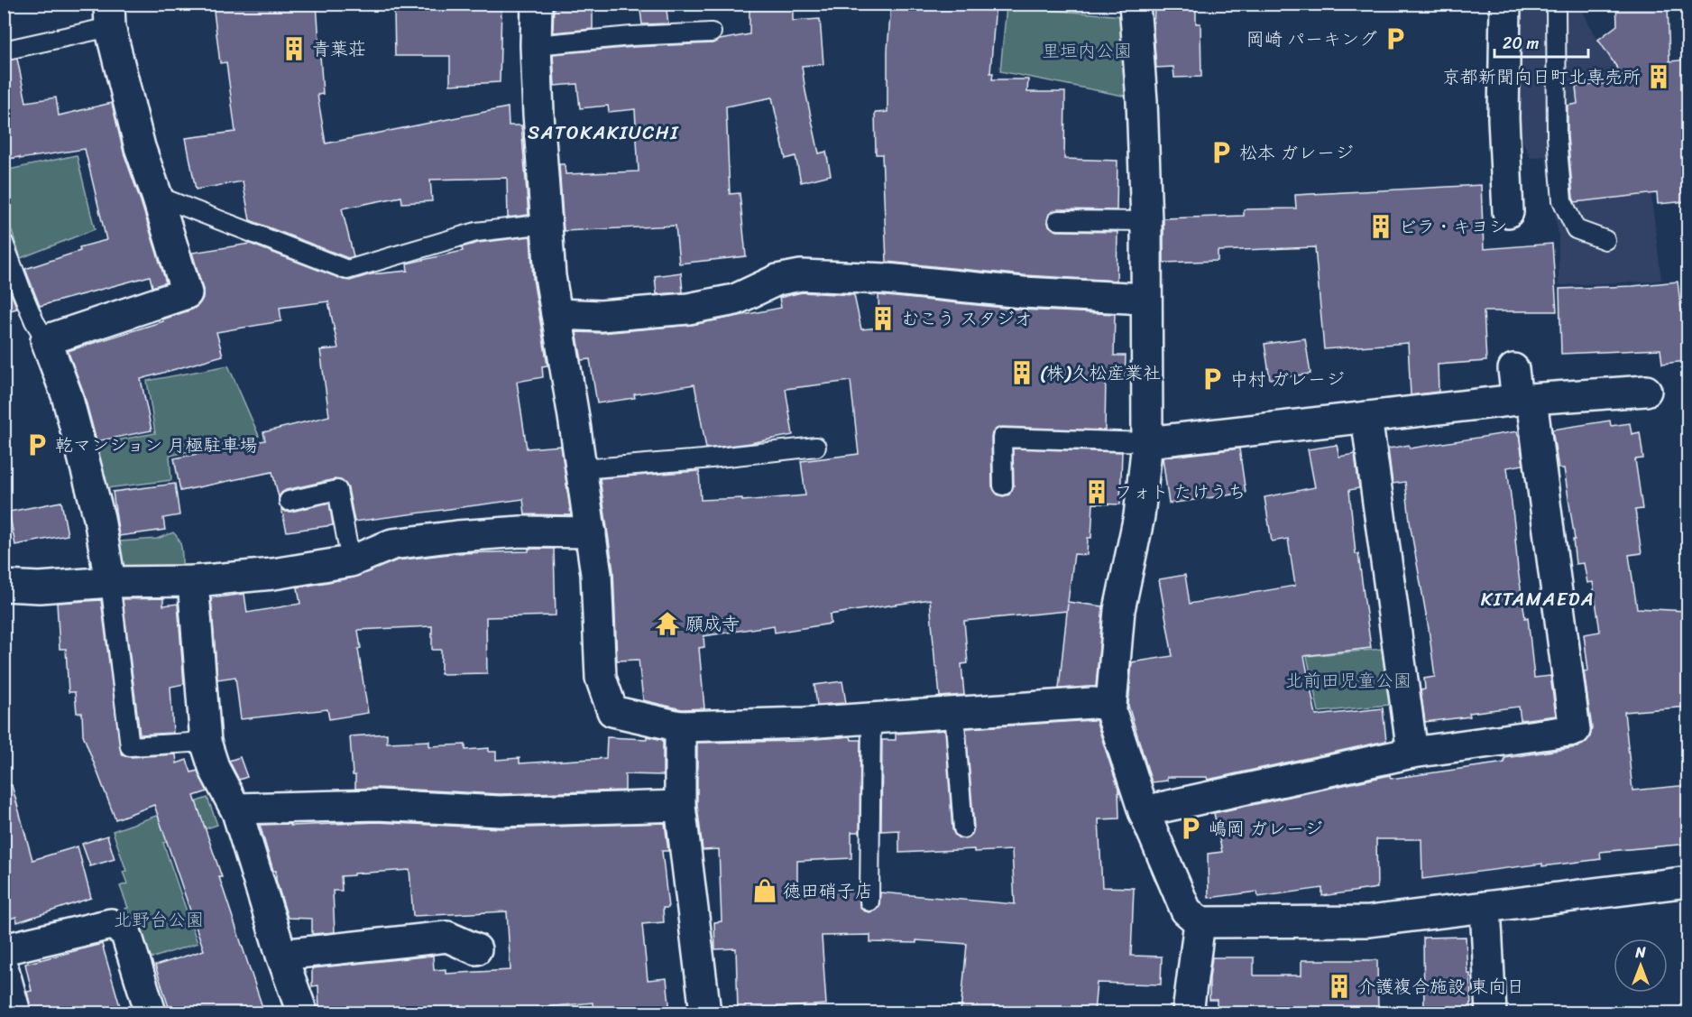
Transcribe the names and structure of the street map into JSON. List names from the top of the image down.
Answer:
{
  "districts": ["SATOKAKIUCHI", "KITAMAEDA"],
  "parks": ["里垣内公園", "北前田児童公園", "北野台公園"],
  "places": {
    "parking": [
      "岡崎 パーキング",
      "松本 ガレージ",
      "中村 ガレージ",
      "乾マンション 月極駐車場",
      "嶋岡 ガレージ"
    ],
    "building": [
      "青葉荘",
      "京都新聞向日町北専売所",
      "ビラ・キヨシ",
      "むこう スタジオ",
      "(株)久松産業社",
      "フォト たけうち",
      "介護複合施設 東向日"
    ],
    "temple": ["願成寺"],
    "shop": ["徳田硝子店"]
  },
  "scale_bar": "20 m",
  "north": "top"
}
